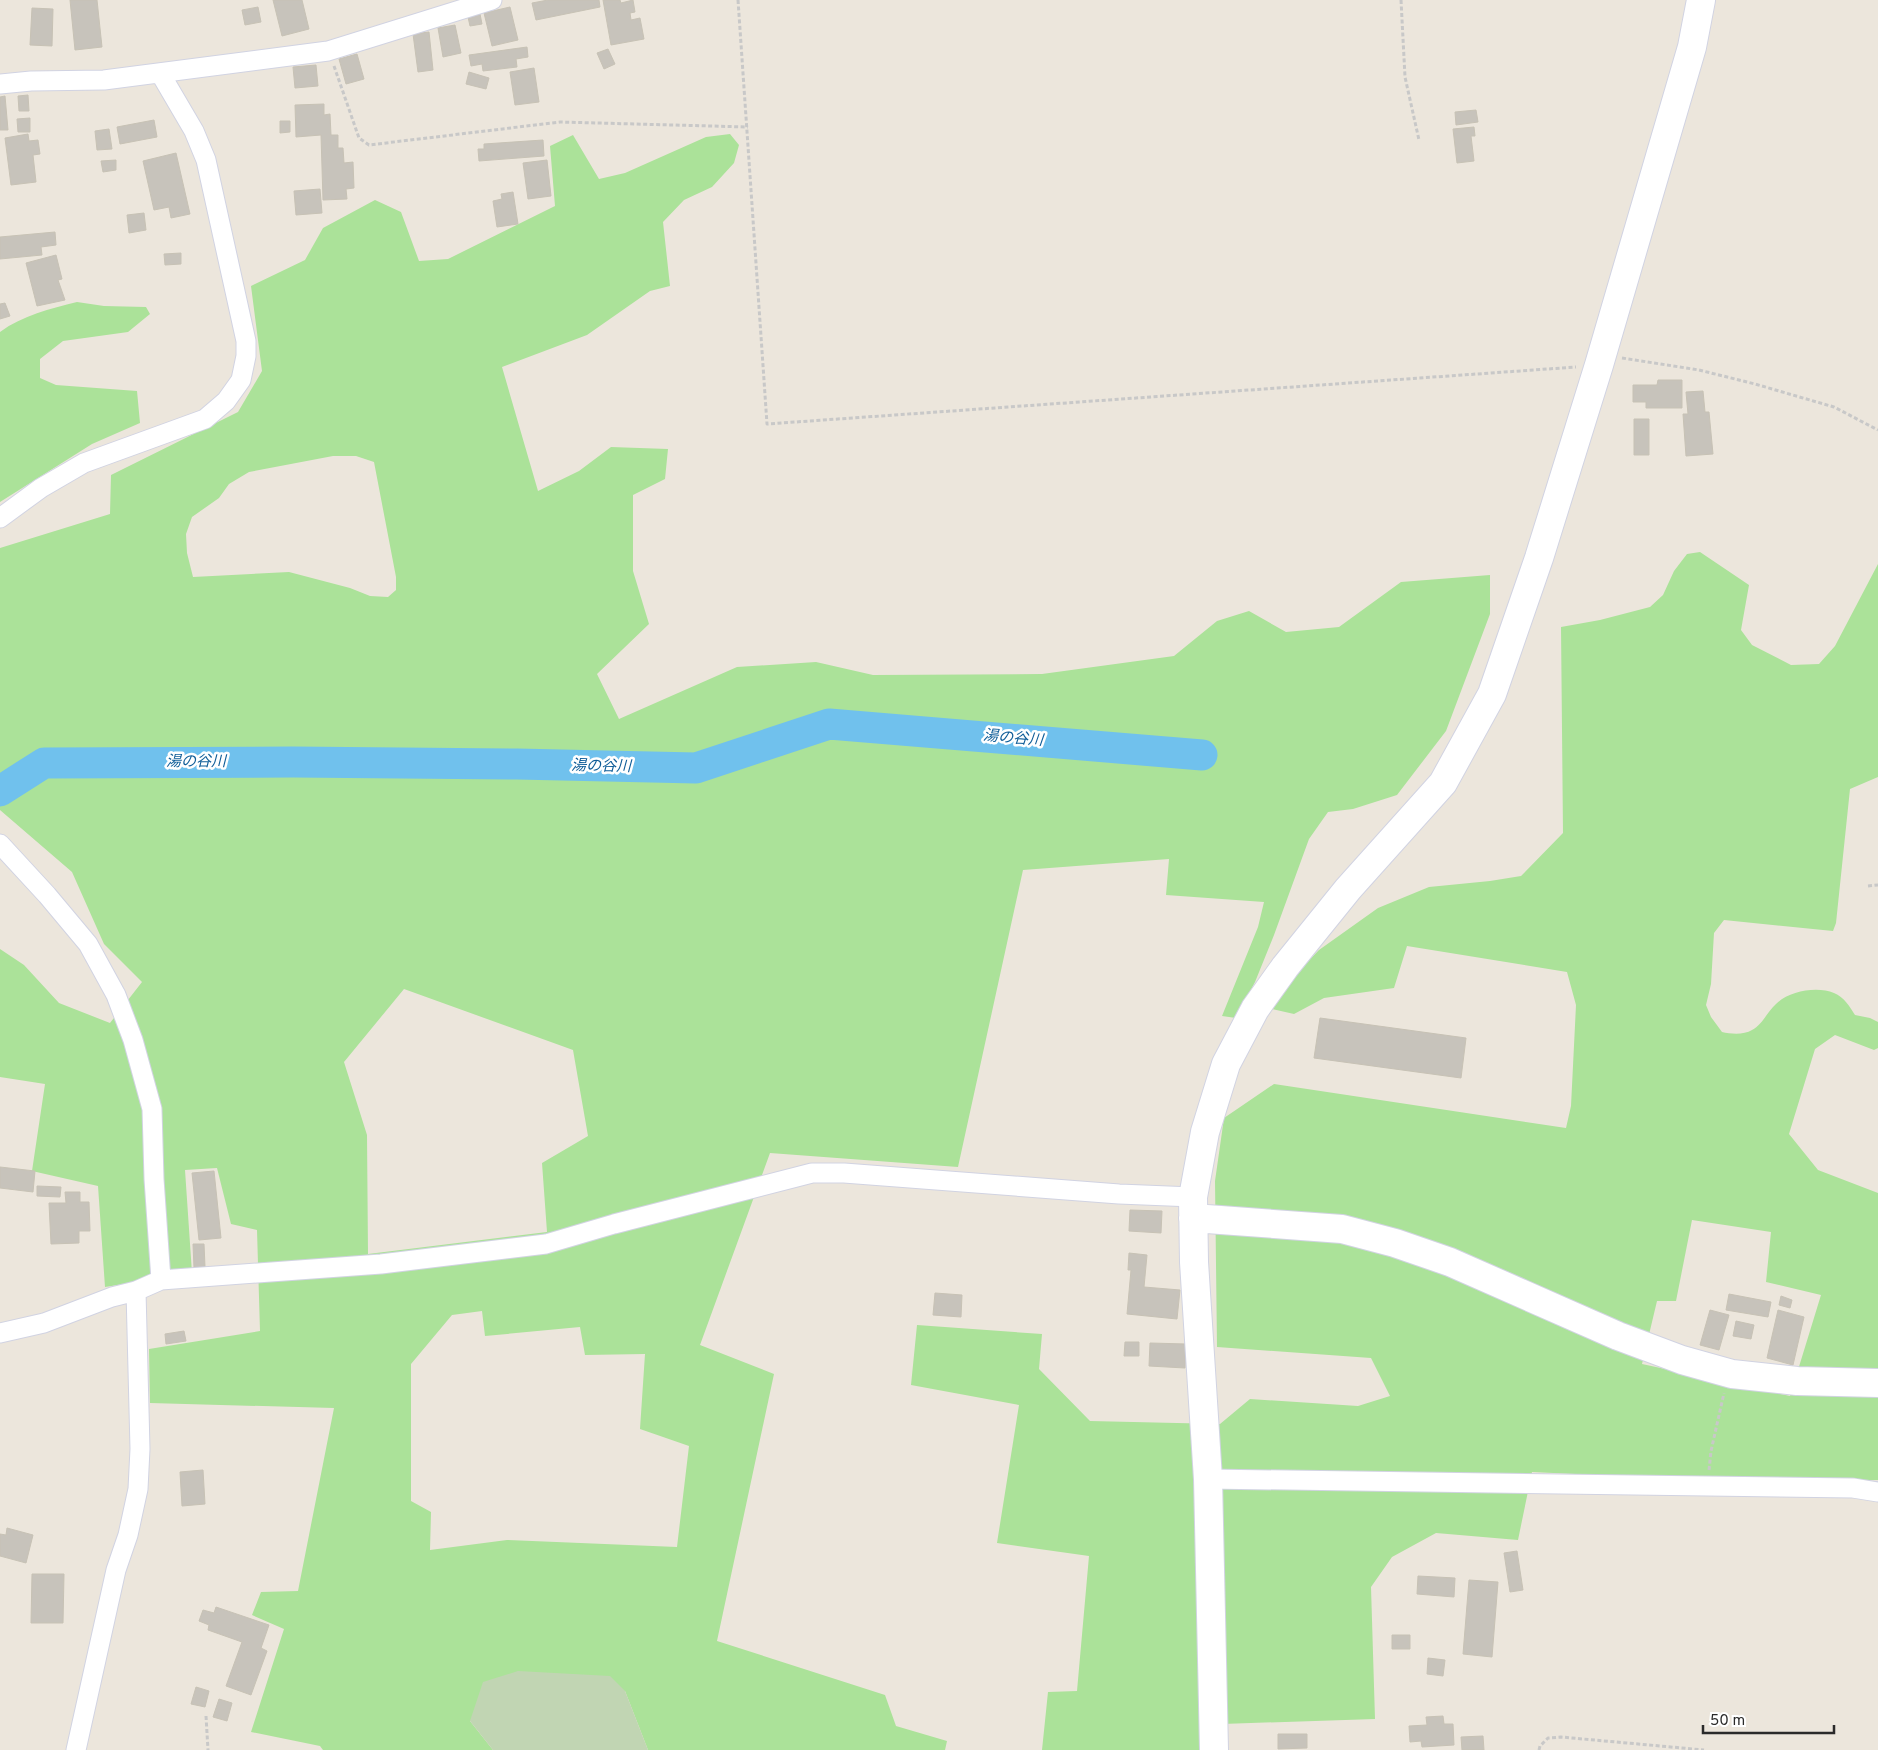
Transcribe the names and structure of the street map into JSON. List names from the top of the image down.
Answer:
{
  "water": ["湯の谷川"],
  "scale_bar": "50 m"
}
